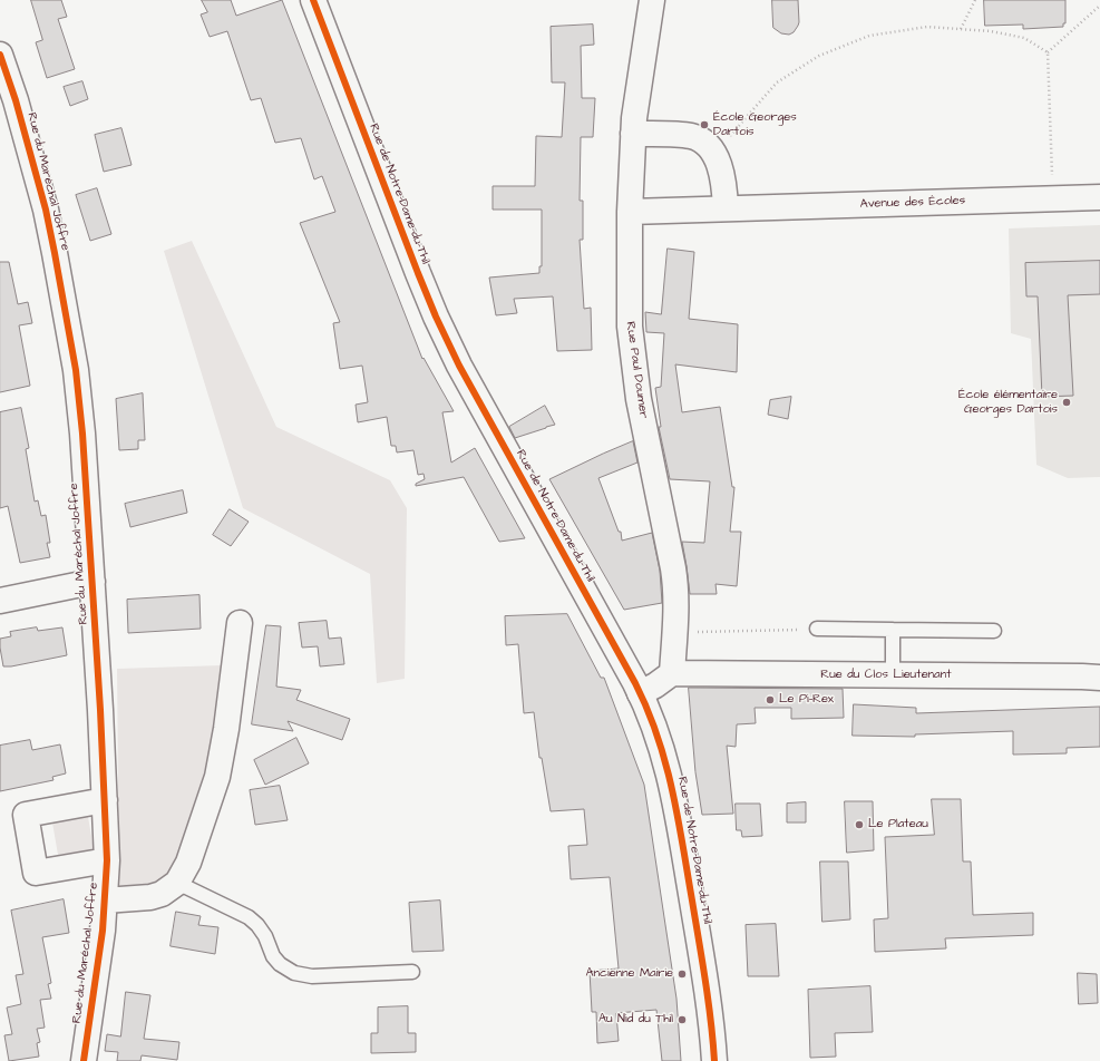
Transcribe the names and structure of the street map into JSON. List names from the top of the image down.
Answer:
{
  "streets": {
    "street": [
      "Rue du Maréchal Joffre",
      "Rue de Notre-Dame-du-Thil",
      "Avenue des Écoles",
      "Rue Paul Doumer",
      "Rue du Clos Lieutenant"
    ]
  },
  "crossings": [
    ["Avenue des Écoles", "Rue Paul Doumer"],
    ["Rue Paul Doumer", "Rue du Clos Lieutenant"]
  ],
  "places": [
    "École Georges Dartois",
    "École élémentaire Georges Dartois",
    "Le Pi-Rex",
    "Le Plateau",
    "Ancienne Mairie",
    "Au Nid du Thil"
  ]
}
